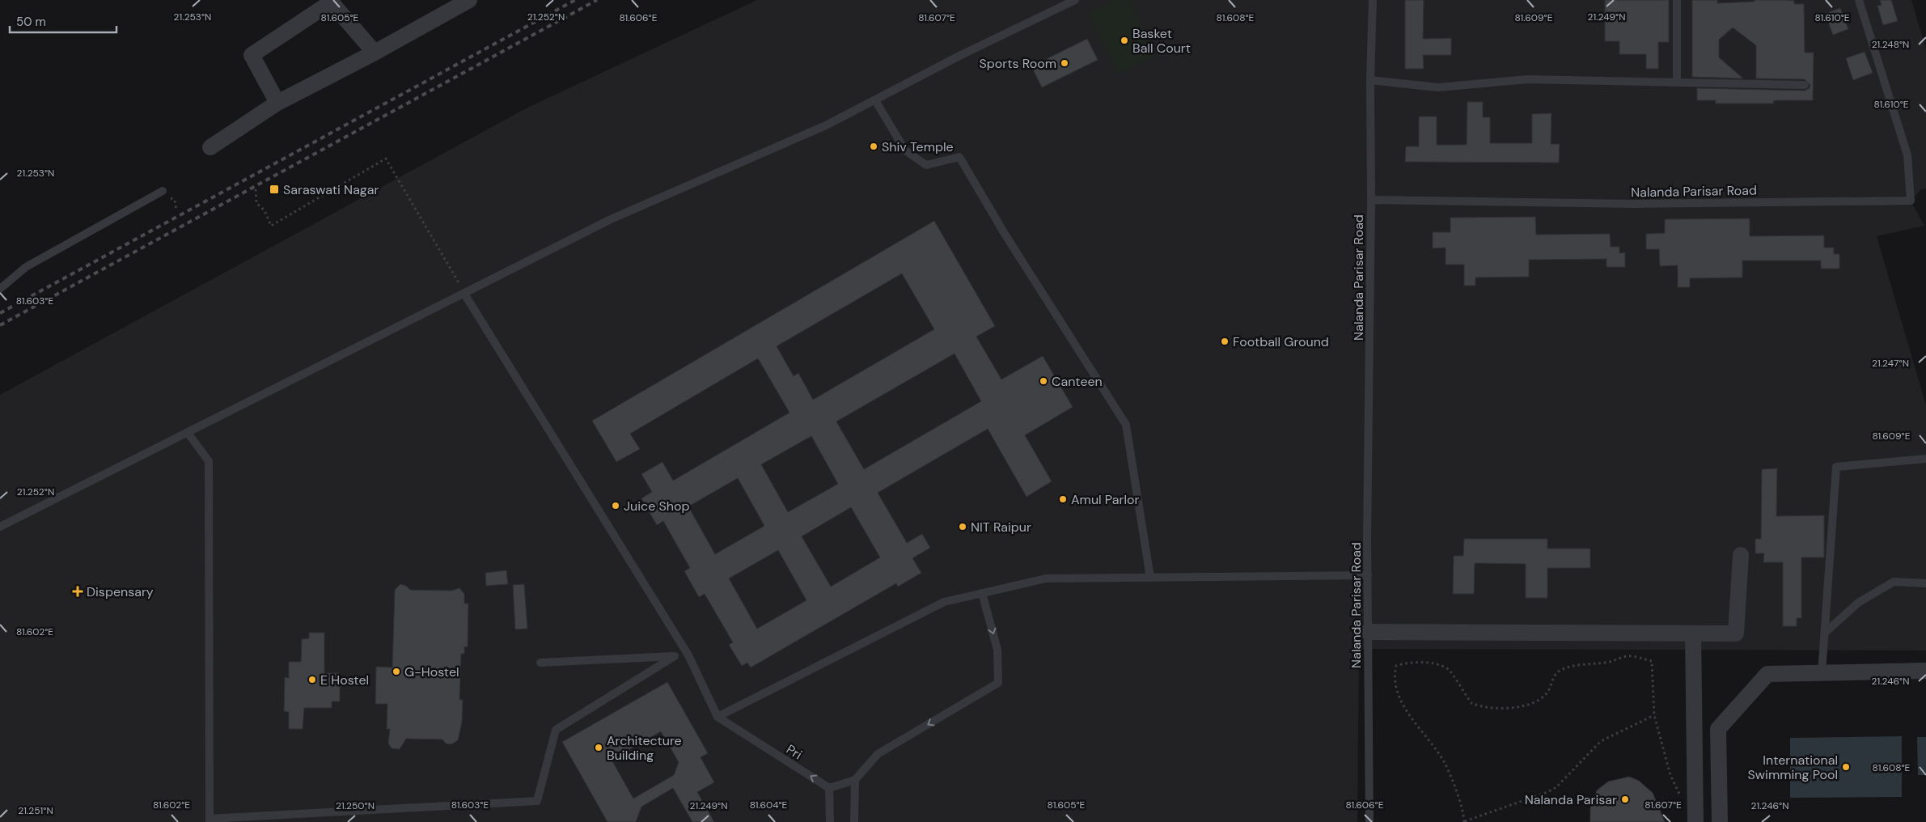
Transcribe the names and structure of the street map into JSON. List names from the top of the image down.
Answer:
{
  "streets": {
    "lane": ["Nalanda Parisar Road", "Pri"]
  },
  "one_way": ["Pri"],
  "places": {
    "other": [
      "Basket Ball Court",
      "Sports Room",
      "Shiv Temple",
      "Football Ground",
      "Canteen",
      "Amul Parlor",
      "Juice Shop",
      "NIT Raipur",
      "G-Hostel",
      "E Hostel",
      "Architecture Building",
      "International Swimming Pool",
      "Nalanda Parisar"
    ],
    "transit": ["Saraswati Nagar"],
    "health": ["Dispensary"]
  },
  "scale_bar": "50 m",
  "coordinates": [
    "21.253°N",
    "21.249°N",
    "21.252°N",
    "81.605°E",
    "81.606°E",
    "81.607°E",
    "81.610°E",
    "81.608°E",
    "81.609°E",
    "21.248°N",
    "81.603°E",
    "21.247°N",
    "81.602°E",
    "21.246°N",
    "81.604°E",
    "21.250°N",
    "21.251°N"
  ]
}
